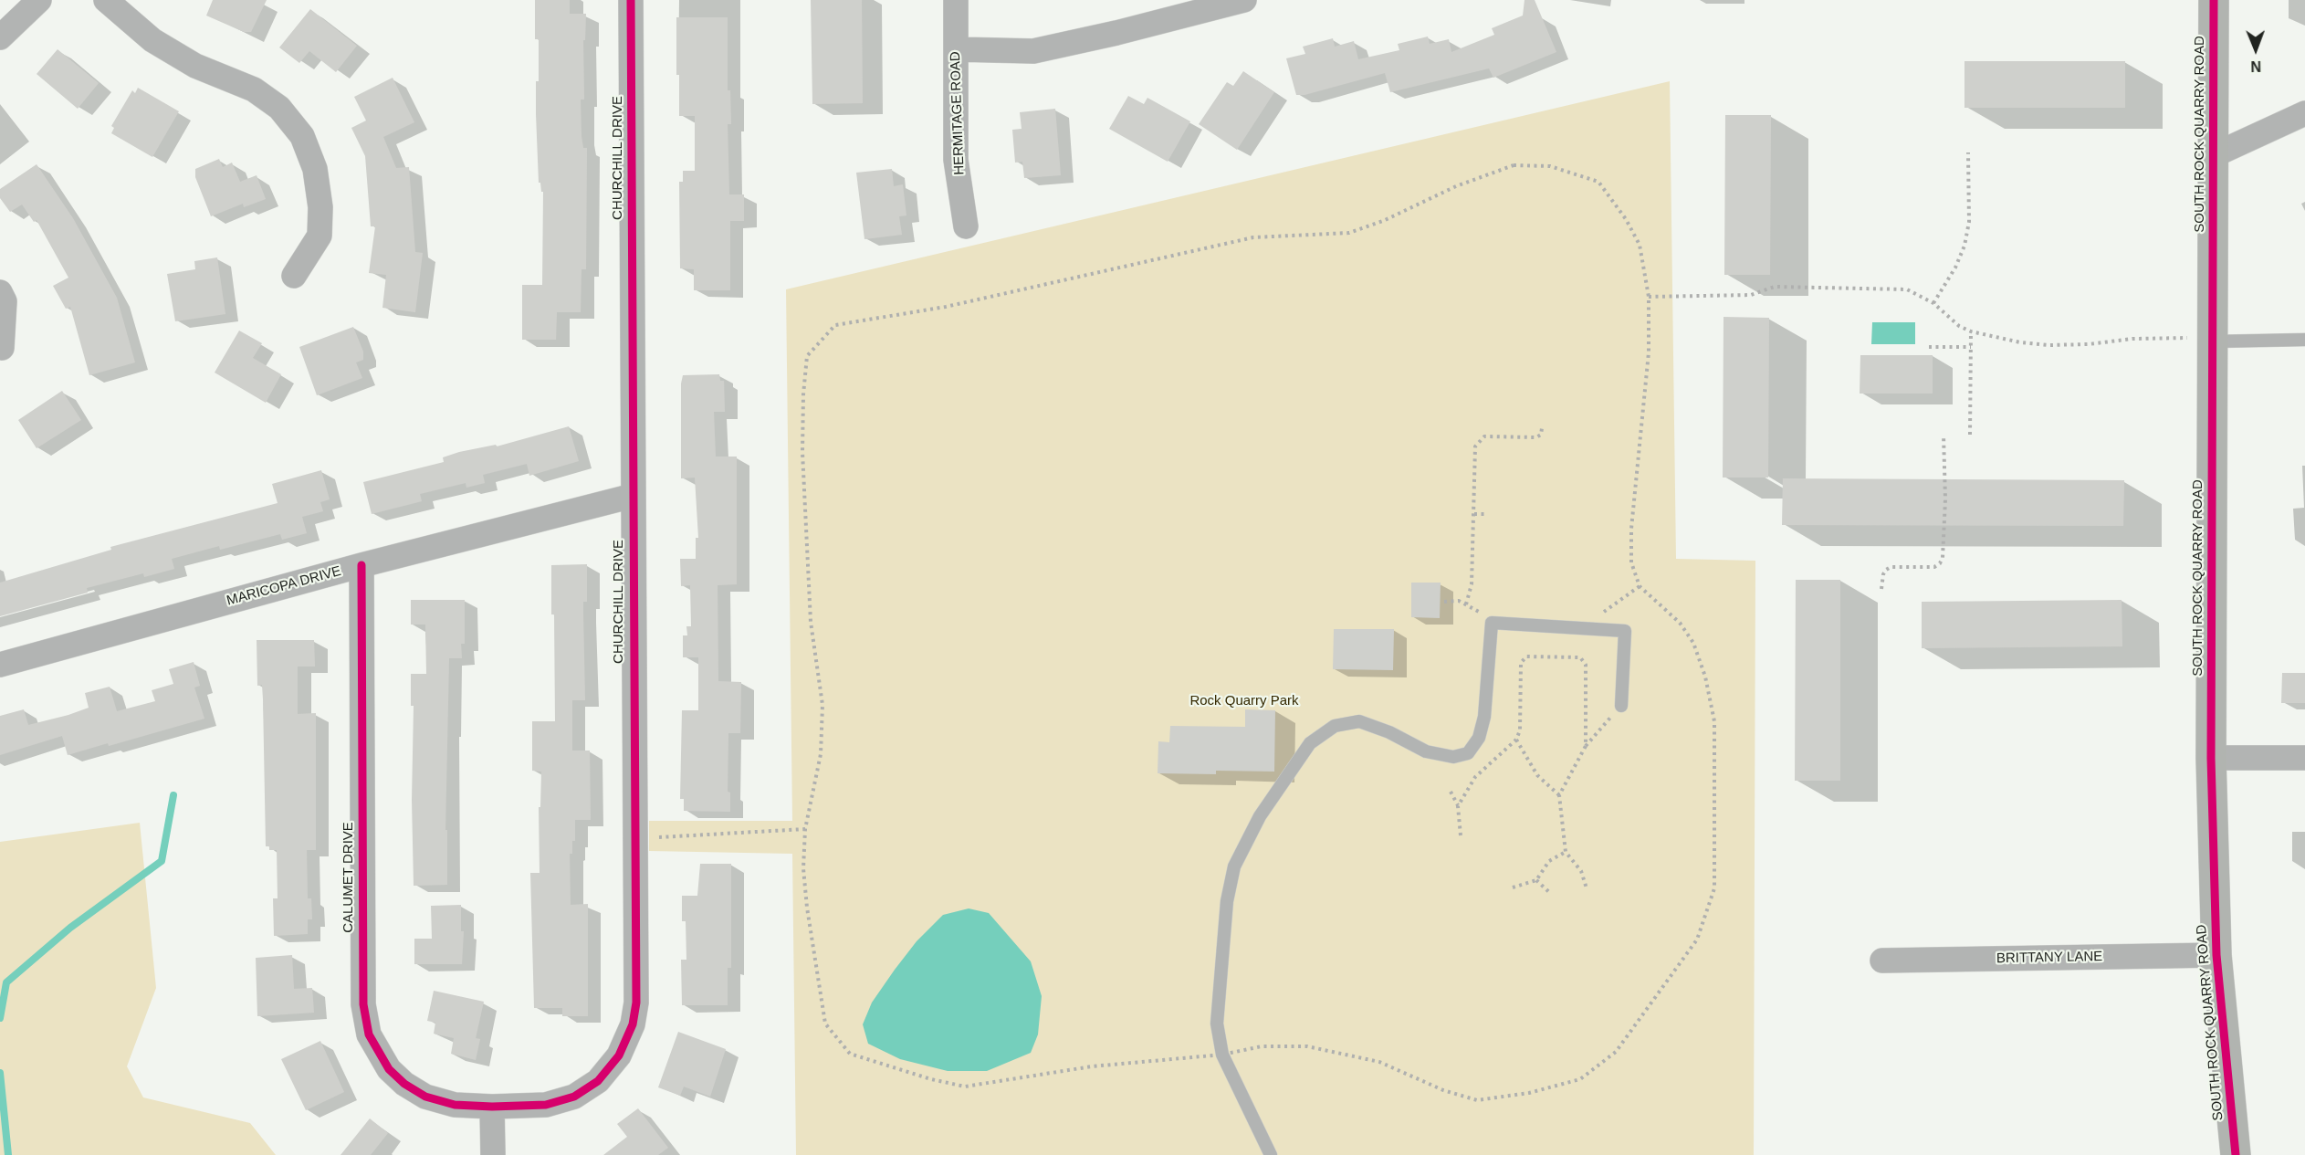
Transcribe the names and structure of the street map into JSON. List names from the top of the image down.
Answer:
{
  "streets": {
    "street": [
      "HERMITAGE ROAD",
      "SOUTH ROCK QUARRY ROAD",
      "CHURCHILL DRIVE",
      "MARICOPA DRIVE",
      "CALUMET DRIVE",
      "BRITTANY LANE"
    ]
  },
  "crossings": [
    ["SOUTH ROCK QUARRY ROAD", "BRITTANY LANE"],
    ["CHURCHILL DRIVE", "MARICOPA DRIVE"],
    ["CHURCHILL DRIVE", "CALUMET DRIVE"],
    ["MARICOPA DRIVE", "CALUMET DRIVE"]
  ],
  "parks": ["Rock Quarry Park"],
  "north": "bottom"
}
